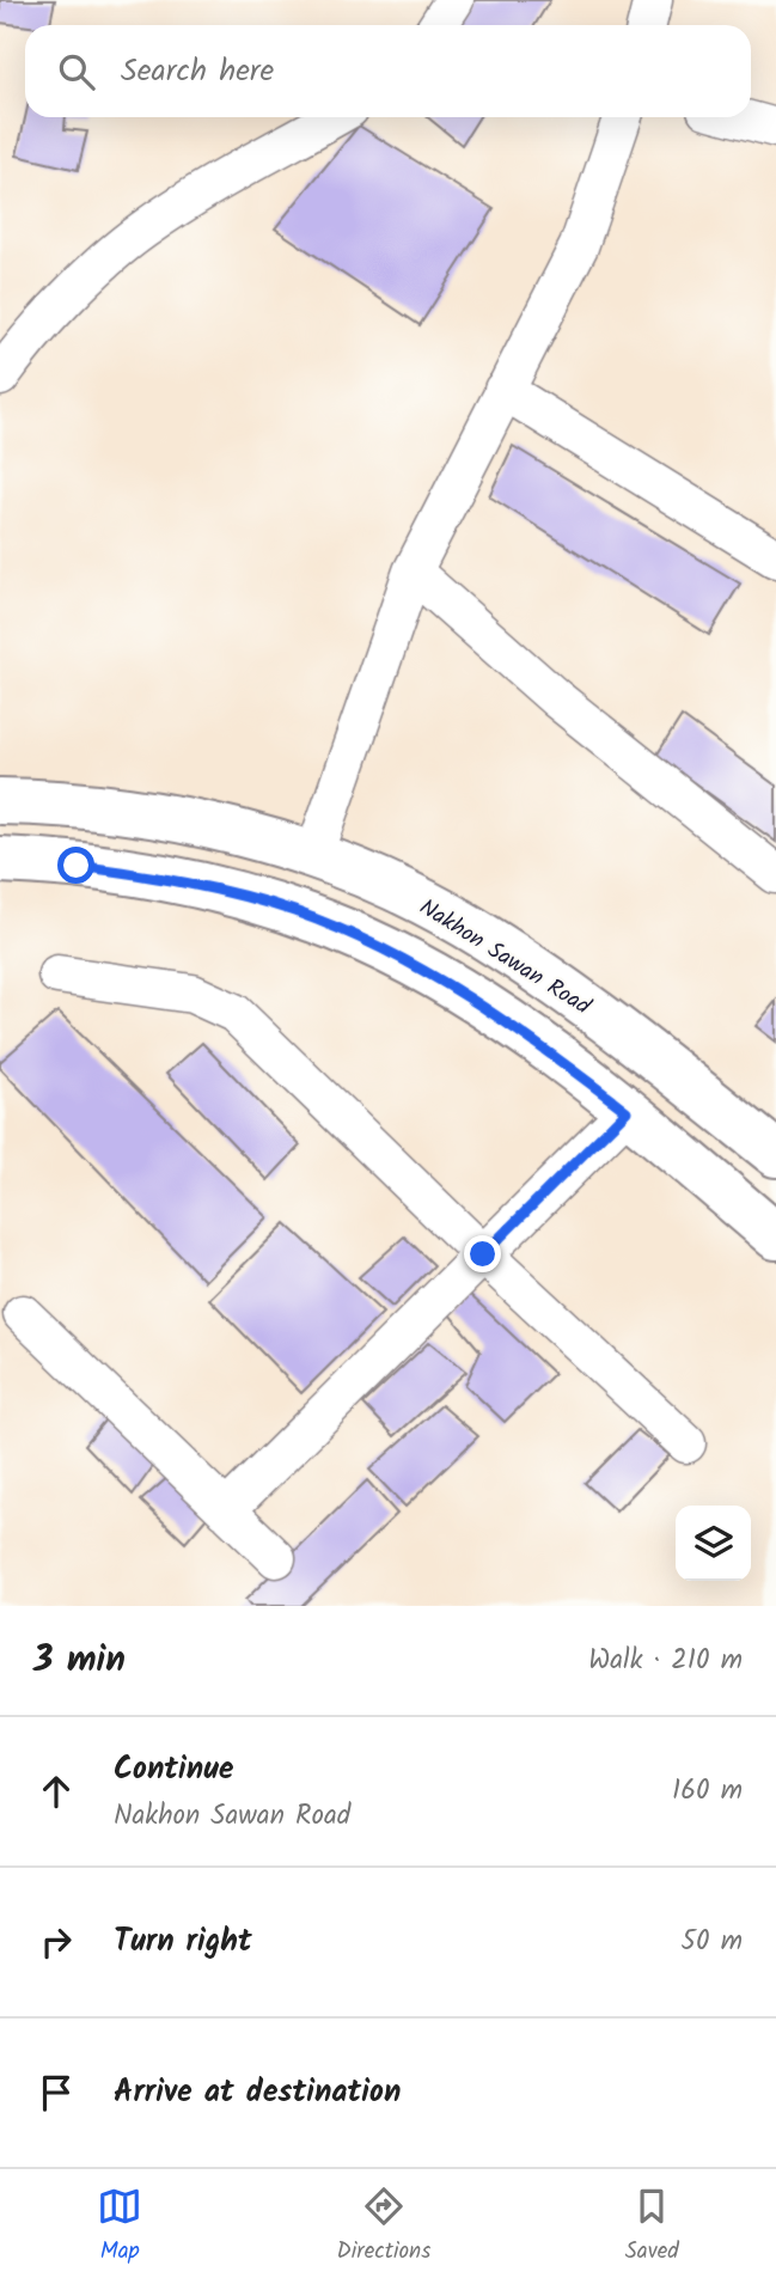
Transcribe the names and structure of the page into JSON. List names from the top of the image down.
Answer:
{
  "streets": {
    "main road": ["Nakhon Sawan Road"]
  },
  "page": {
    "search": "Search here",
    "heading": ["3 min", "Walk · 210 m"],
    "list": [
      ["Continue", "Nakhon Sawan Road", "160 m"],
      ["Turn right", "50 m"],
      "Arrive at destination"
    ],
    "nav": ["Map", "Directions", "Saved"]
  }
}
